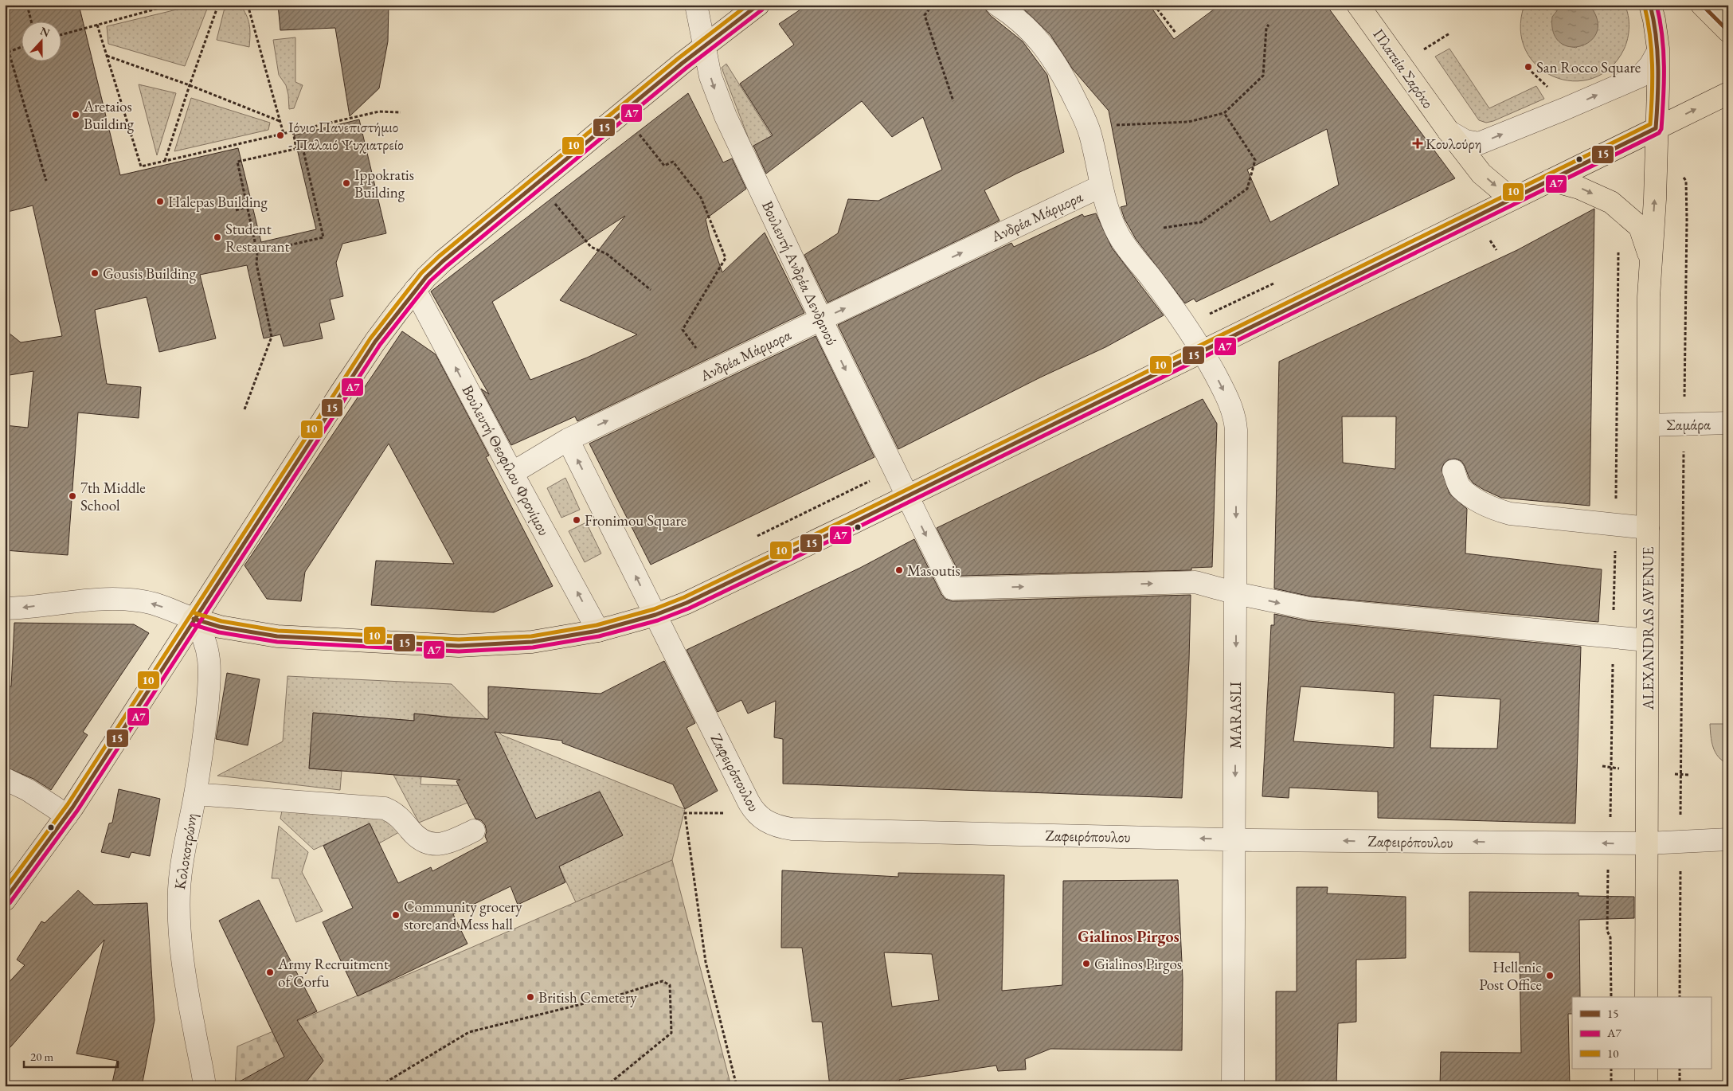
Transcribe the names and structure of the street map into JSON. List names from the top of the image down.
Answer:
{
  "streets": {
    "main road": ["Πλατεία Σαρόκο", "ALEXANDRAS AVENUE"],
    "street": [
      "Ανδρέα Μάρμορα",
      "Βουλευτή Ανδρέα Δενδρινού",
      "Σαμάρα",
      "Βουλευτή Θεοφίλου Φρονίμου",
      "MARASLI",
      "Ζαφειρόπουλου",
      "Κολοκοτρώνη"
    ]
  },
  "crossings": [
    ["Ανδρέα Μάρμορα", "Βουλευτή Ανδρέα Δενδρινού"],
    ["Ανδρέα Μάρμορα", "Βουλευτή Θεοφίλου Φρονίμου"],
    ["Ανδρέα Μάρμορα", "MARASLI"],
    ["Βουλευτή Ανδρέα Δενδρινού", "MARASLI"],
    ["Σαμάρα", "ALEXANDRAS AVENUE"],
    ["ALEXANDRAS AVENUE", "Ζαφειρόπουλου"],
    ["MARASLI", "Ζαφειρόπουλου"]
  ],
  "one_way": [
    "Ανδρέα Μάρμορα",
    "Βουλευτή Ανδρέα Δενδρινού",
    "MARASLI",
    "Ζαφειρόπουλου"
  ],
  "districts": ["Gialinos Pirgos"],
  "places": {
    "other": [
      "San Rocco Square",
      "Aretaios Building",
      "Ιόνιο Πανεπιστήμιο - Παλαιό Ψυχιατρείο",
      "Ippokratis Building",
      "Halepas Building",
      "Student Restaurant",
      "Gousis Building",
      "7th Middle School",
      "Fronimou Square",
      "Masoutis",
      "Community grocery store and Mess hall",
      "Gialinos Pirgos",
      "Army Recruitment of Corfu",
      "Hellenic Post Office",
      "British Cemetery"
    ],
    "health": ["Κουλούρη"]
  },
  "lines": ["transit line 15", "transit line A7", "transit line 10"],
  "legend": ["15", "A7", "10"],
  "scale_bar": "20 m",
  "north": "top"
}
